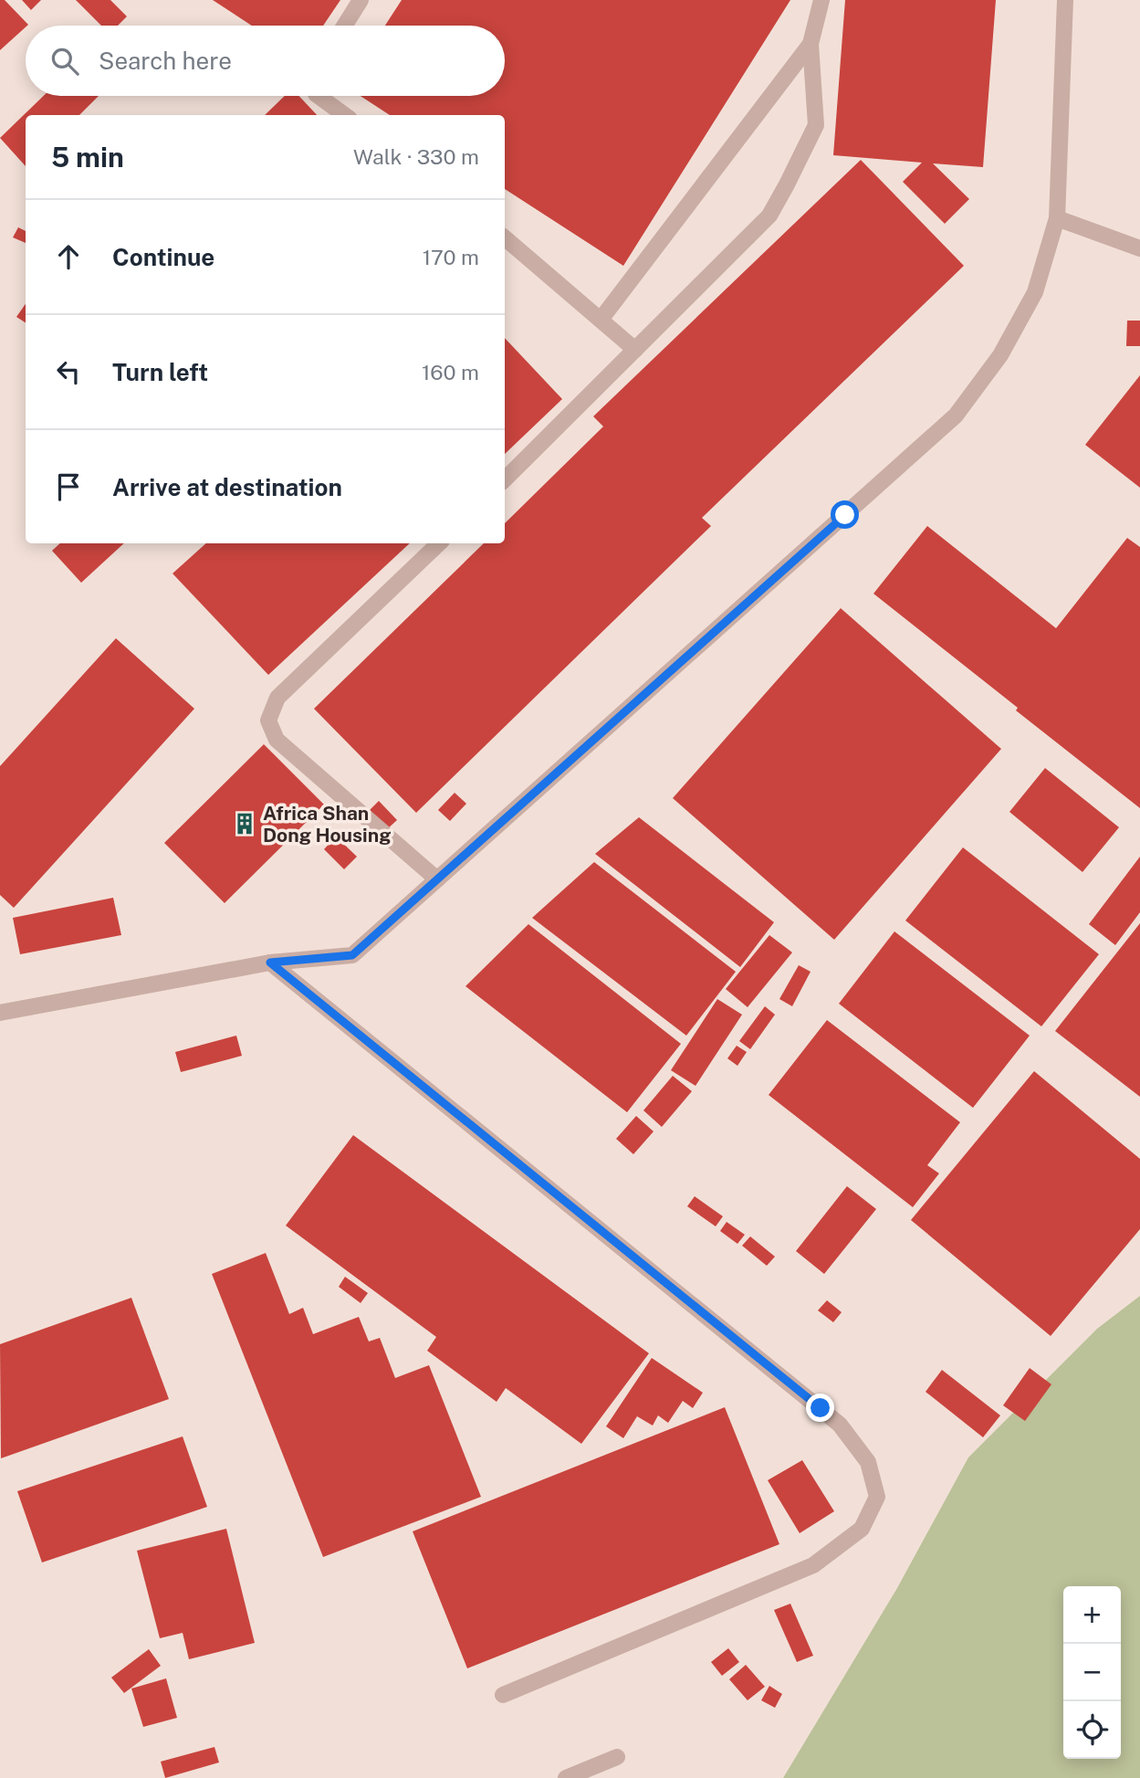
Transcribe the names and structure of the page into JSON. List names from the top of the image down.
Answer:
{
  "places": {
    "building": ["Africa Shan Dong Housing"]
  },
  "page": {
    "search": "Search here",
    "heading": ["5 min", "Walk · 330 m"],
    "list": [
      ["Continue", "170 m"],
      ["Turn left", "160 m"],
      "Arrive at destination"
    ],
    "map_buttons": ["+", "−"]
  }
}
